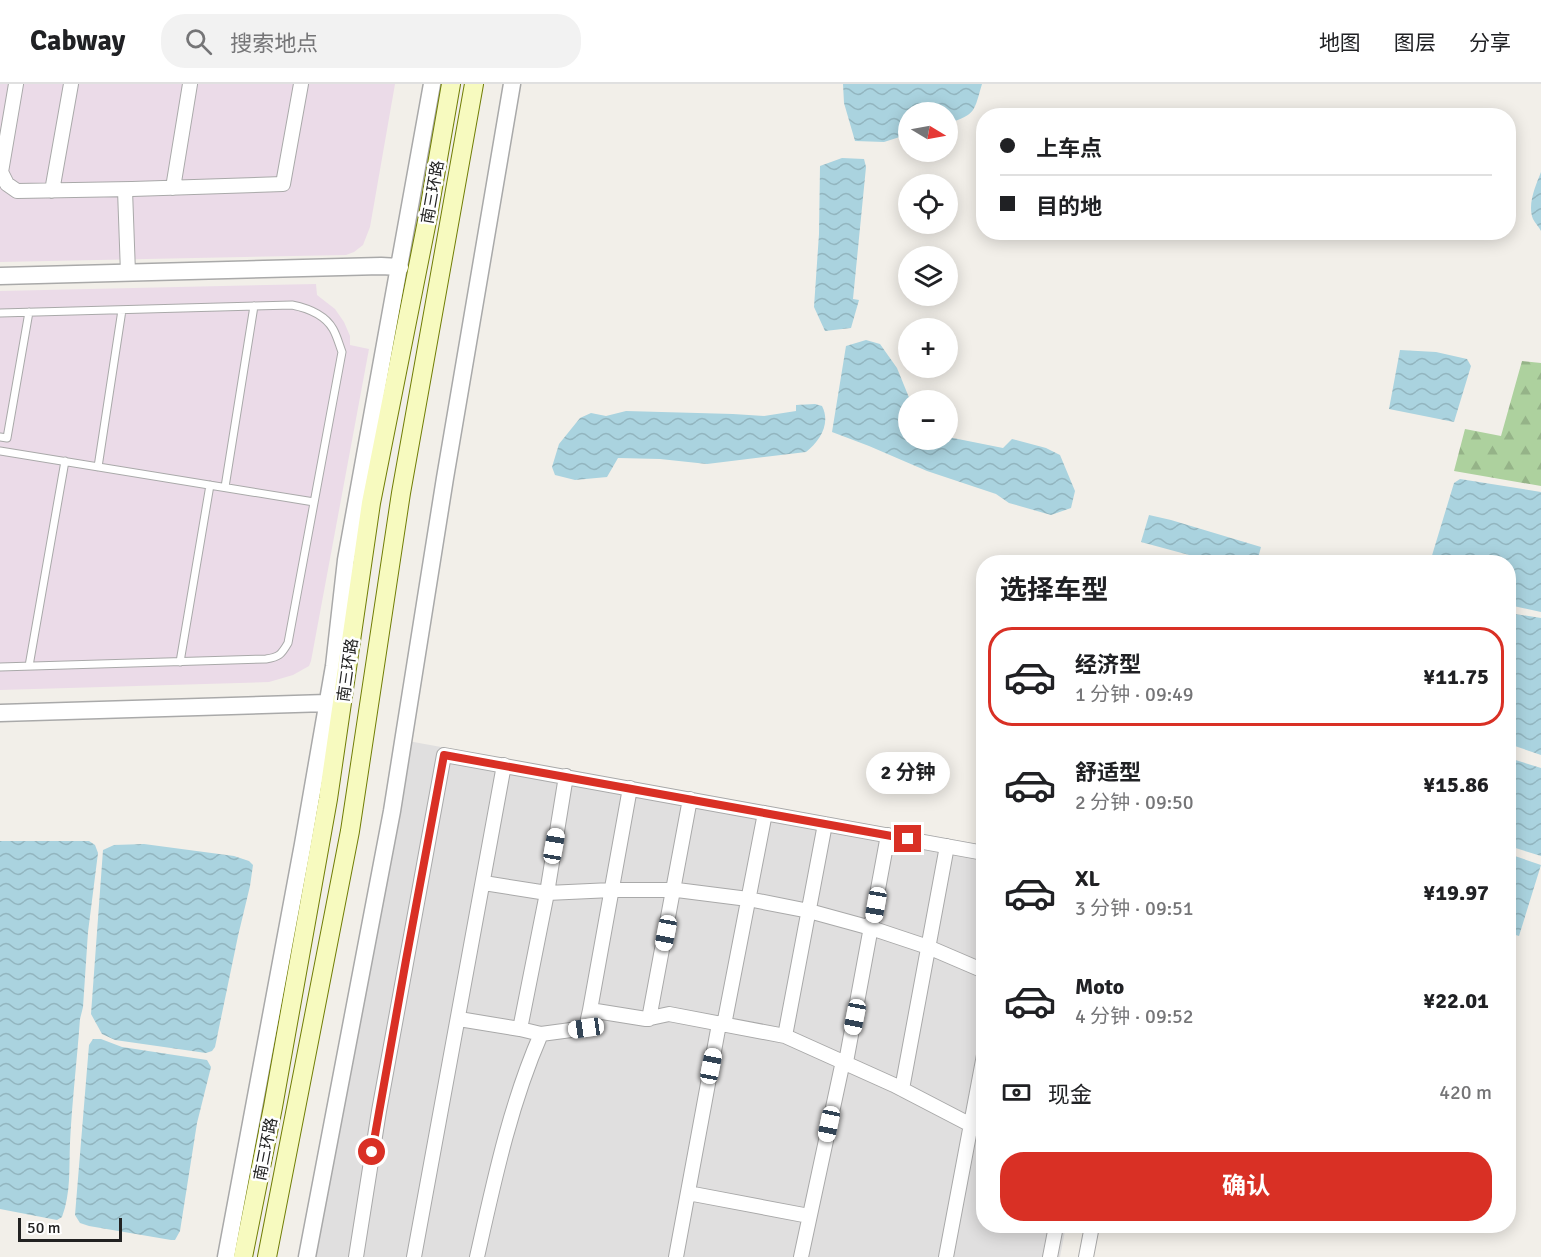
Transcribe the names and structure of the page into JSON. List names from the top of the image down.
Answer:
{
  "streets": {
    "main road": ["南三环路"]
  },
  "scale_bar": "50 m",
  "north": "right",
  "page": {
    "header": "Cabway",
    "search": "搜索地点",
    "nav": ["地图", "图层", "分享"],
    "map_buttons": ["+", "−"],
    "banner": ["上车点", "目的地"],
    "heading": "选择车型",
    "list": [
      {
        "name": "经济型",
        "note": "1 分钟 · 09:49",
        "value": "¥11.75"
      },
      {
        "name": "舒适型",
        "note": "2 分钟 · 09:50",
        "value": "¥15.86"
      },
      {
        "name": "XL",
        "note": "3 分钟 · 09:51",
        "value": "¥19.97"
      },
      {
        "name": "Moto",
        "note": "4 分钟 · 09:52",
        "value": "¥22.01"
      }
    ],
    "bubble": "2 分钟",
    "pay": ["现金", "420 m"],
    "buttons": "确认",
    "scale": "50 m"
  }
}
